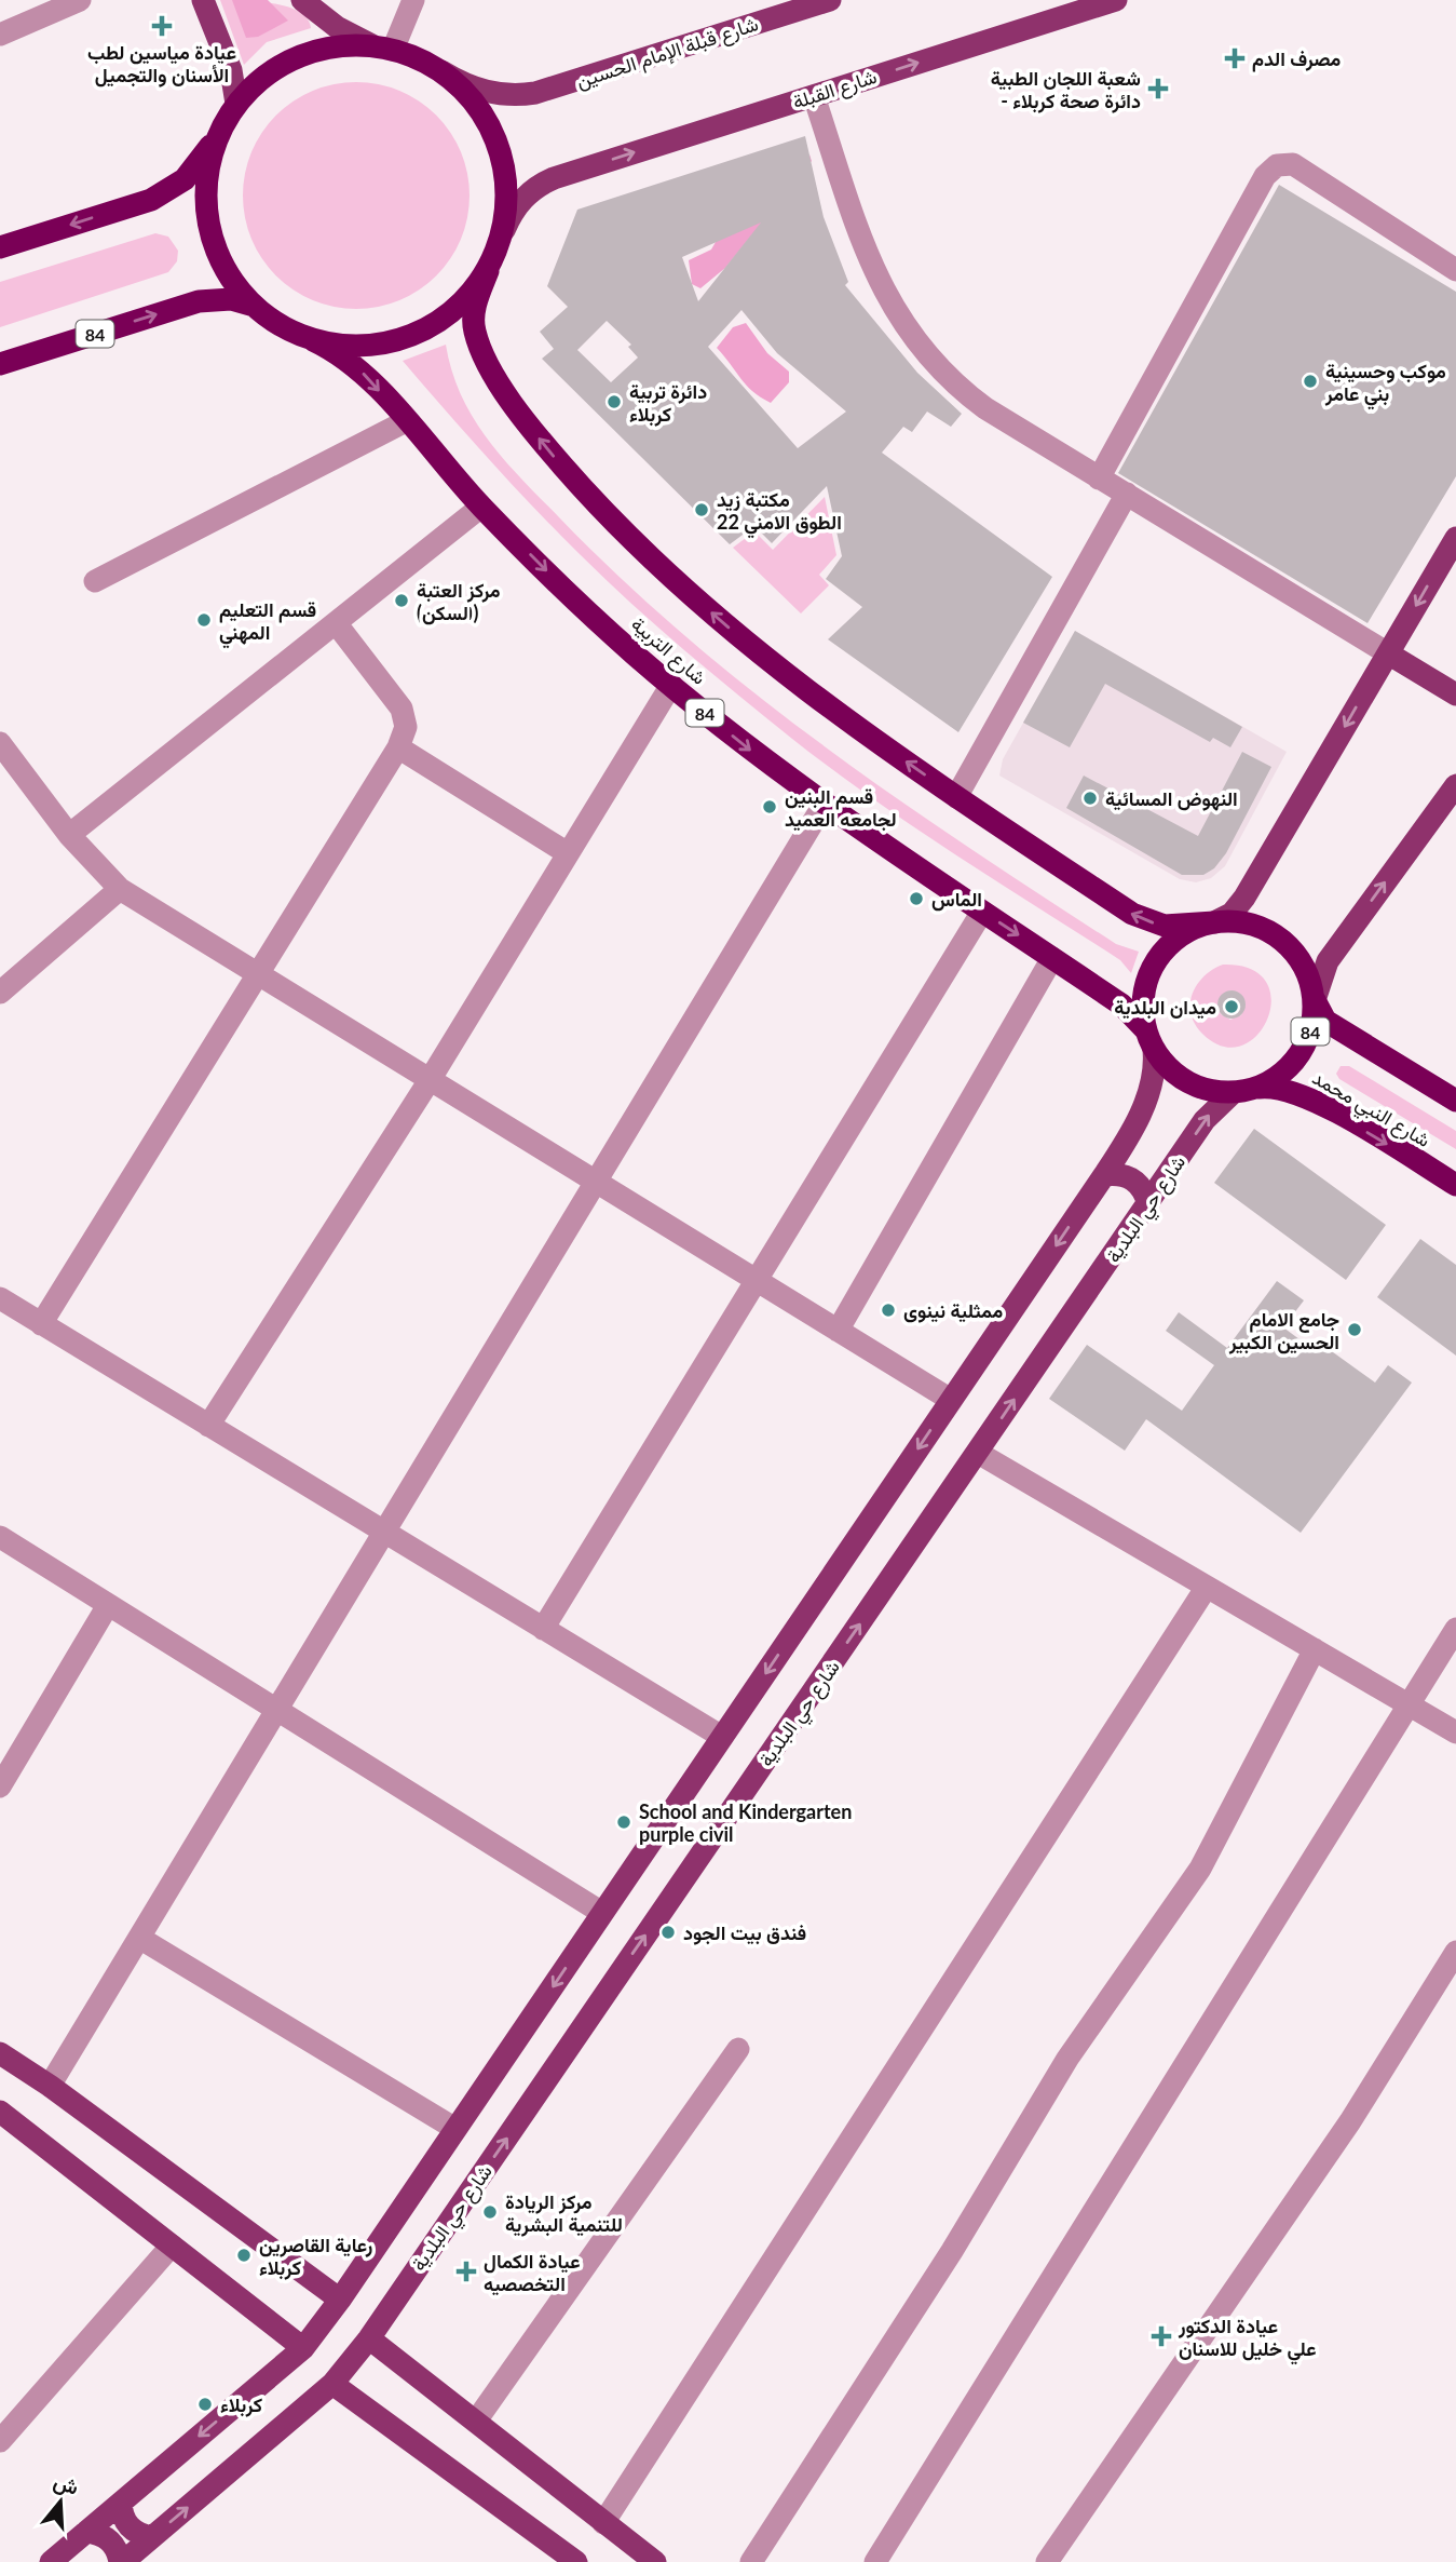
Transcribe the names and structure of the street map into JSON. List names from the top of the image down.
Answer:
{
  "streets": {
    "highway": ["84", "شارع التربية", "شارع النبي محمد"],
    "main road": ["شارع قبلة الإمام الحسين", "شارع القبلة", "شارع حي البلدية"]
  },
  "crossings": [
    ["شارع قبلة الإمام الحسين", "84"],
    ["شارع القبلة", "84"],
    ["84", "شارع التربية"],
    ["84", "شارع النبي محمد"],
    ["84", "شارع حي البلدية"],
    ["شارع التربية", "شارع النبي محمد"],
    ["شارع التربية", "شارع حي البلدية"],
    ["شارع النبي محمد", "شارع حي البلدية"]
  ],
  "one_way": ["شارع القبلة"],
  "places": {
    "health": [
      "عيادة مياسين لطب الأسنان والتجميل",
      "مصرف الدم",
      "شعبة اللجان الطبية - دائرة صحة كربلاء",
      "عيادة الكمال التخصصيه",
      "عيادة الدكتور علي خليل للاسنان"
    ],
    "other": [
      "موكب وحسينية بني عامر",
      "دائرة تربية كربلاء",
      "مكتبة زيد الطوق الامني 22",
      "مركز العتبة (السكن)",
      "قسم التعليم المهني",
      "النهوض المسائية",
      "قسم البنين لجامعه العميد",
      "الماس",
      "ميدان البلدية",
      "ممثلية نينوى",
      "جامع الامام الحسين الكبير",
      "School and Kindergarten purple civil",
      "فندق بيت الجود",
      "مركز الريادة للتنمية البشرية",
      "رعاية القاصرين كربلاء",
      "كربلاء"
    ]
  },
  "north": "top"
}
